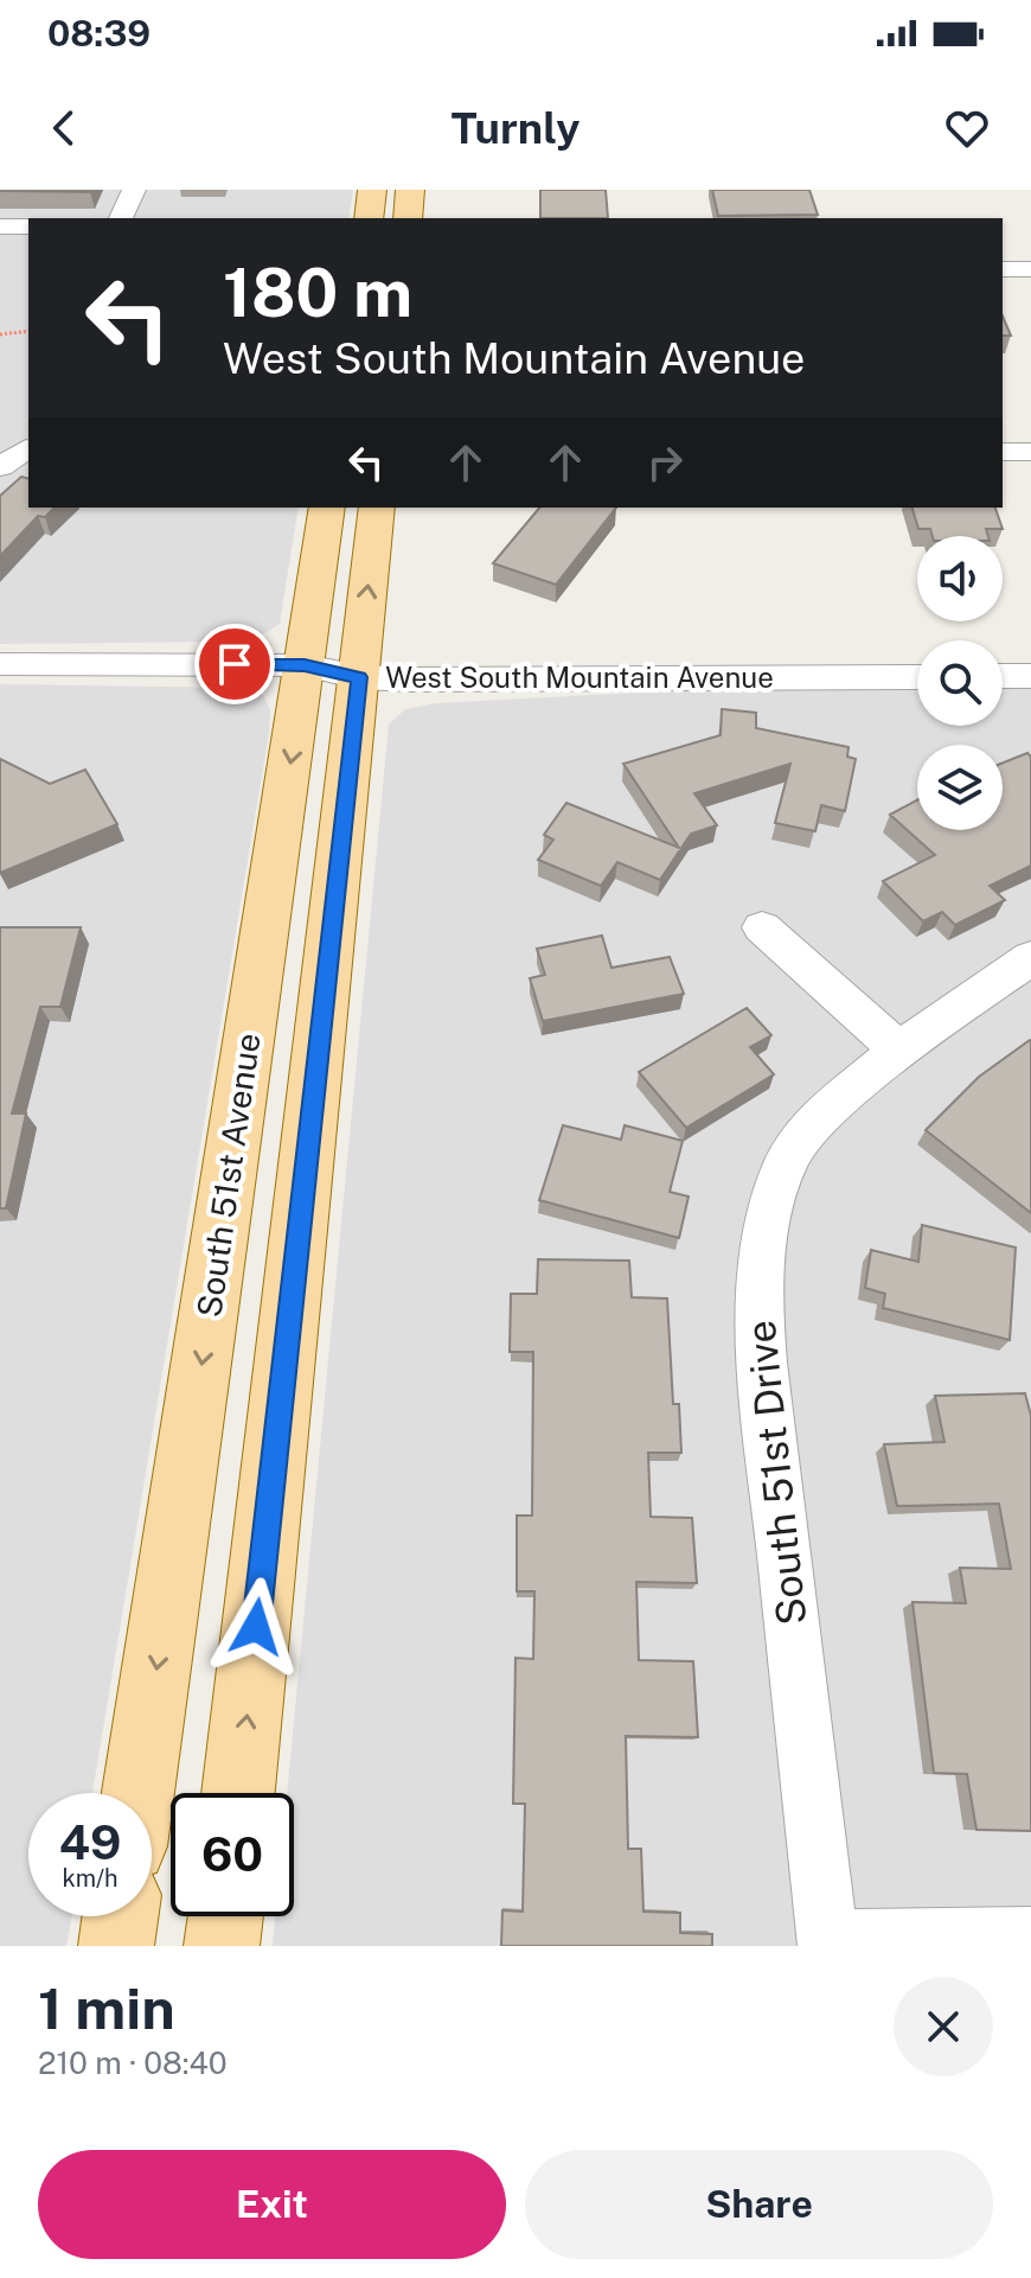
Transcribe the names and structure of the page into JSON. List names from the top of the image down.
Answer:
{
  "streets": {
    "main road": ["South 51st Avenue"],
    "street": ["West South Mountain Avenue", "South 51st Drive"]
  },
  "crossings": [
    ["West South Mountain Avenue", "South 51st Avenue"]
  ],
  "page": {
    "status": "08:39",
    "header": "Turnly",
    "turn": ["180 m", "West South Mountain Avenue"],
    "speed": "49 km/h",
    "limit": "60",
    "heading": ["1 min", "210 m · 08:40"],
    "buttons": ["Exit", "Share"]
  }
}
